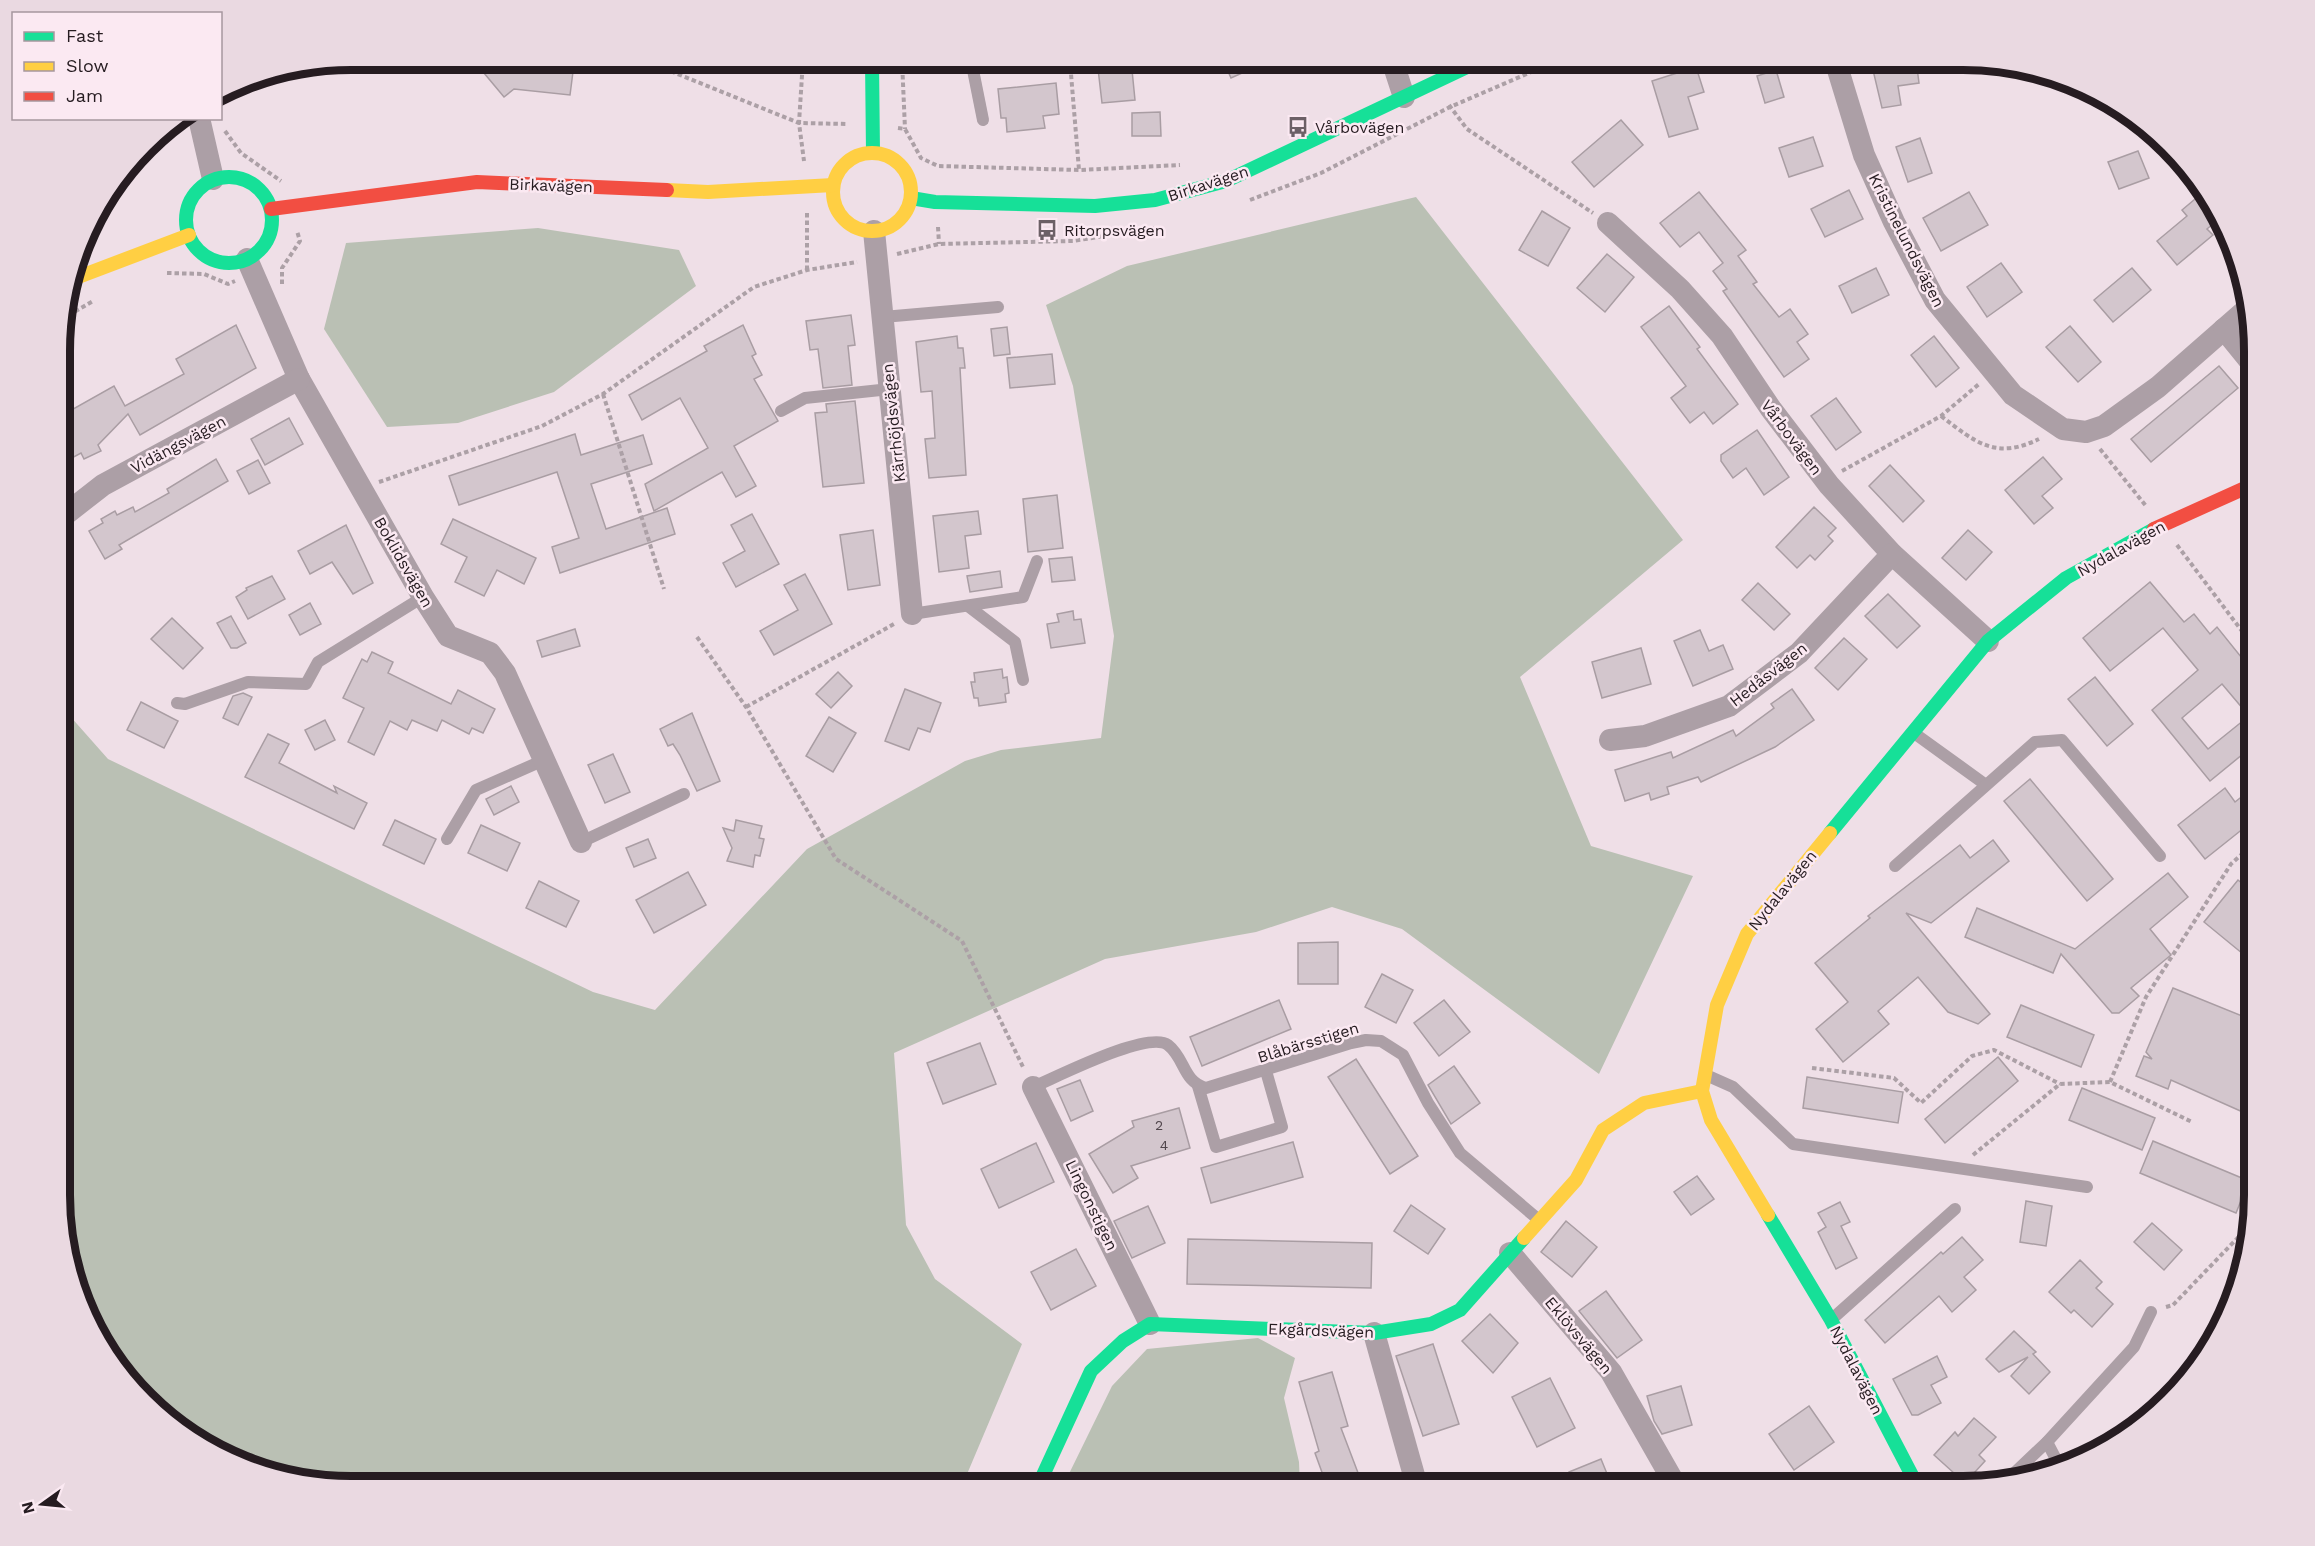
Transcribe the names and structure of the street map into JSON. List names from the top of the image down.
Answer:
{
  "streets": {
    "street": [
      "Birkavägen",
      "Kristinelundsvägen",
      "Kärrhöjdsvägen",
      "Vårbovägen",
      "Vidängsvägen",
      "Nydalavägen",
      "Boklidsvägen",
      "Hedåsvägen",
      "Lingonstigen",
      "Ekgårdsvägen",
      "Eklövsvägen"
    ],
    "lane": ["Blåbärsstigen"]
  },
  "crossings": [
    ["Birkavägen", "Kärrhöjdsvägen"],
    ["Birkavägen", "Boklidsvägen"],
    ["Vårbovägen", "Nydalavägen"],
    ["Vårbovägen", "Hedåsvägen"],
    ["Vidängsvägen", "Boklidsvägen"],
    ["Nydalavägen", "Ekgårdsvägen"],
    ["Blåbärsstigen", "Ekgårdsvägen"],
    ["Lingonstigen", "Ekgårdsvägen"],
    ["Ekgårdsvägen", "Eklövsvägen"]
  ],
  "places": {
    "bus stop": ["Vårbovägen", "Ritorpsvägen"]
  },
  "house_numbers": ["2", "4"],
  "legend": ["Fast", "Slow", "Jam"],
  "north": "left"
}
